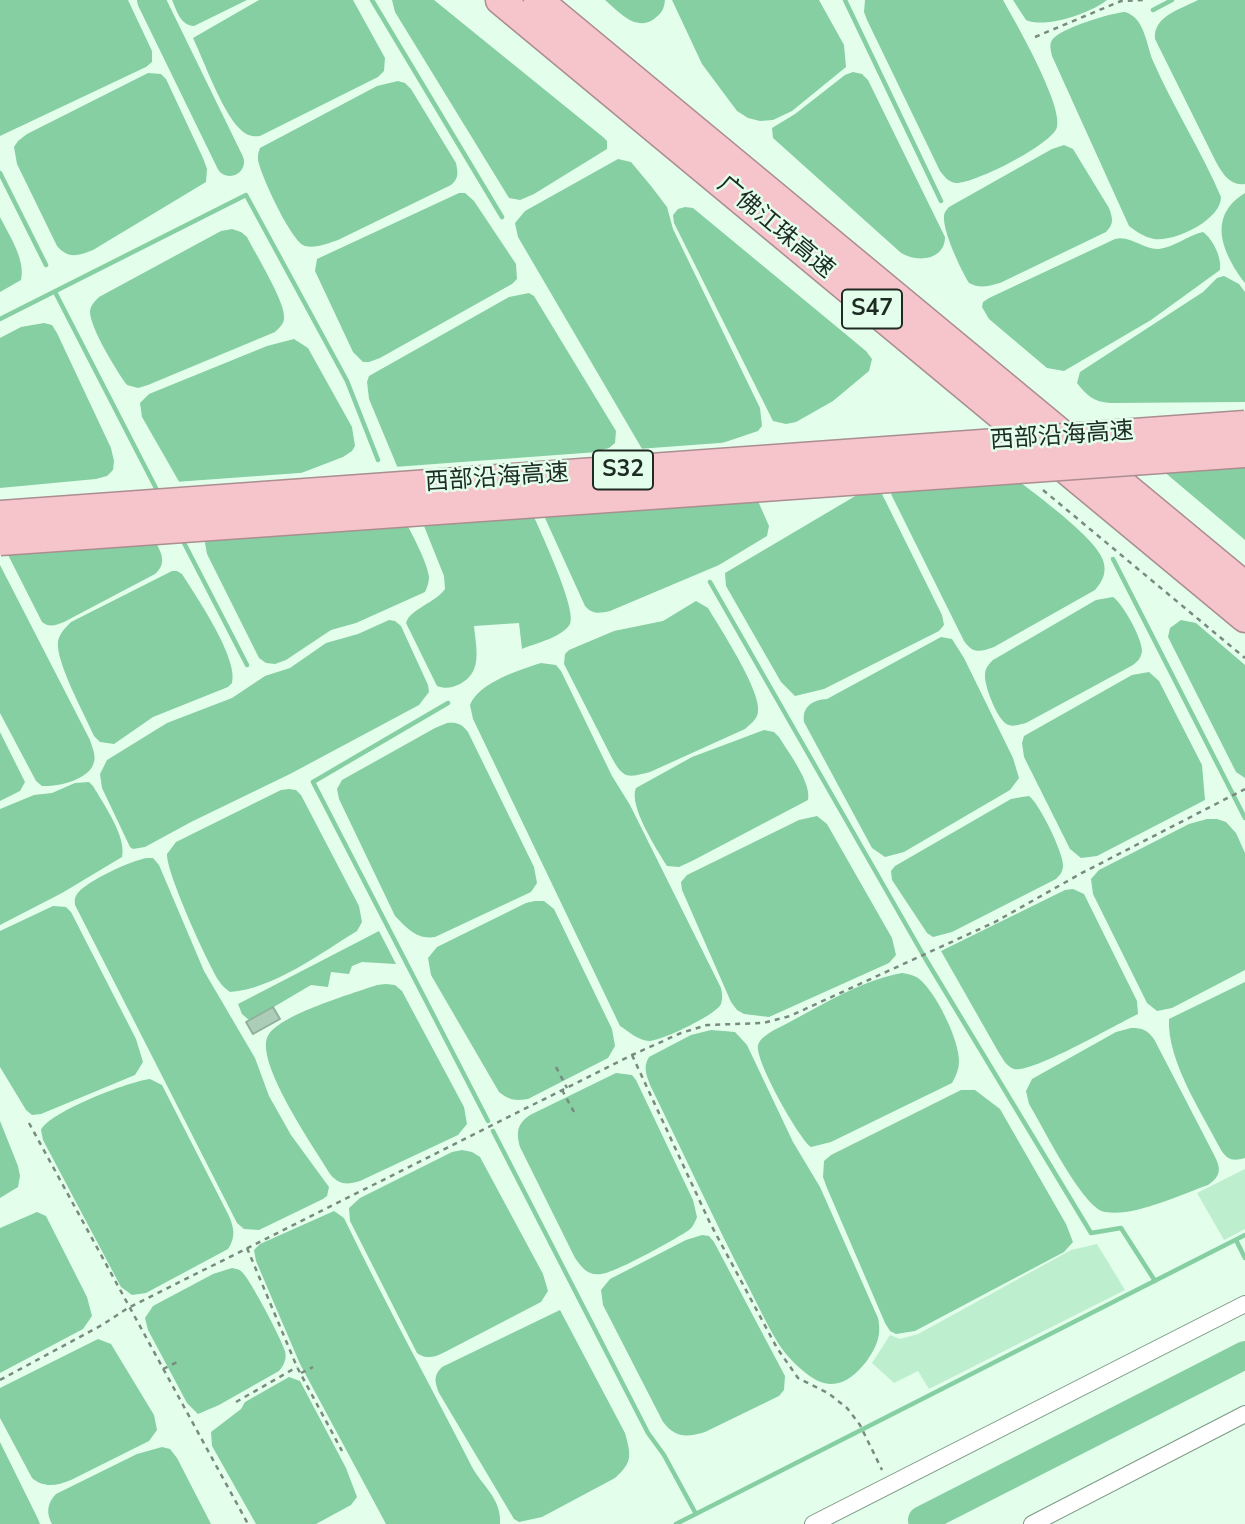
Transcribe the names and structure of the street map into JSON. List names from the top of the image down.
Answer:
{
  "streets": {
    "highway": [
      "广佛江珠高速",
      "S47",
      "西部沿海高速",
      "S32"
    ]
  }
}
